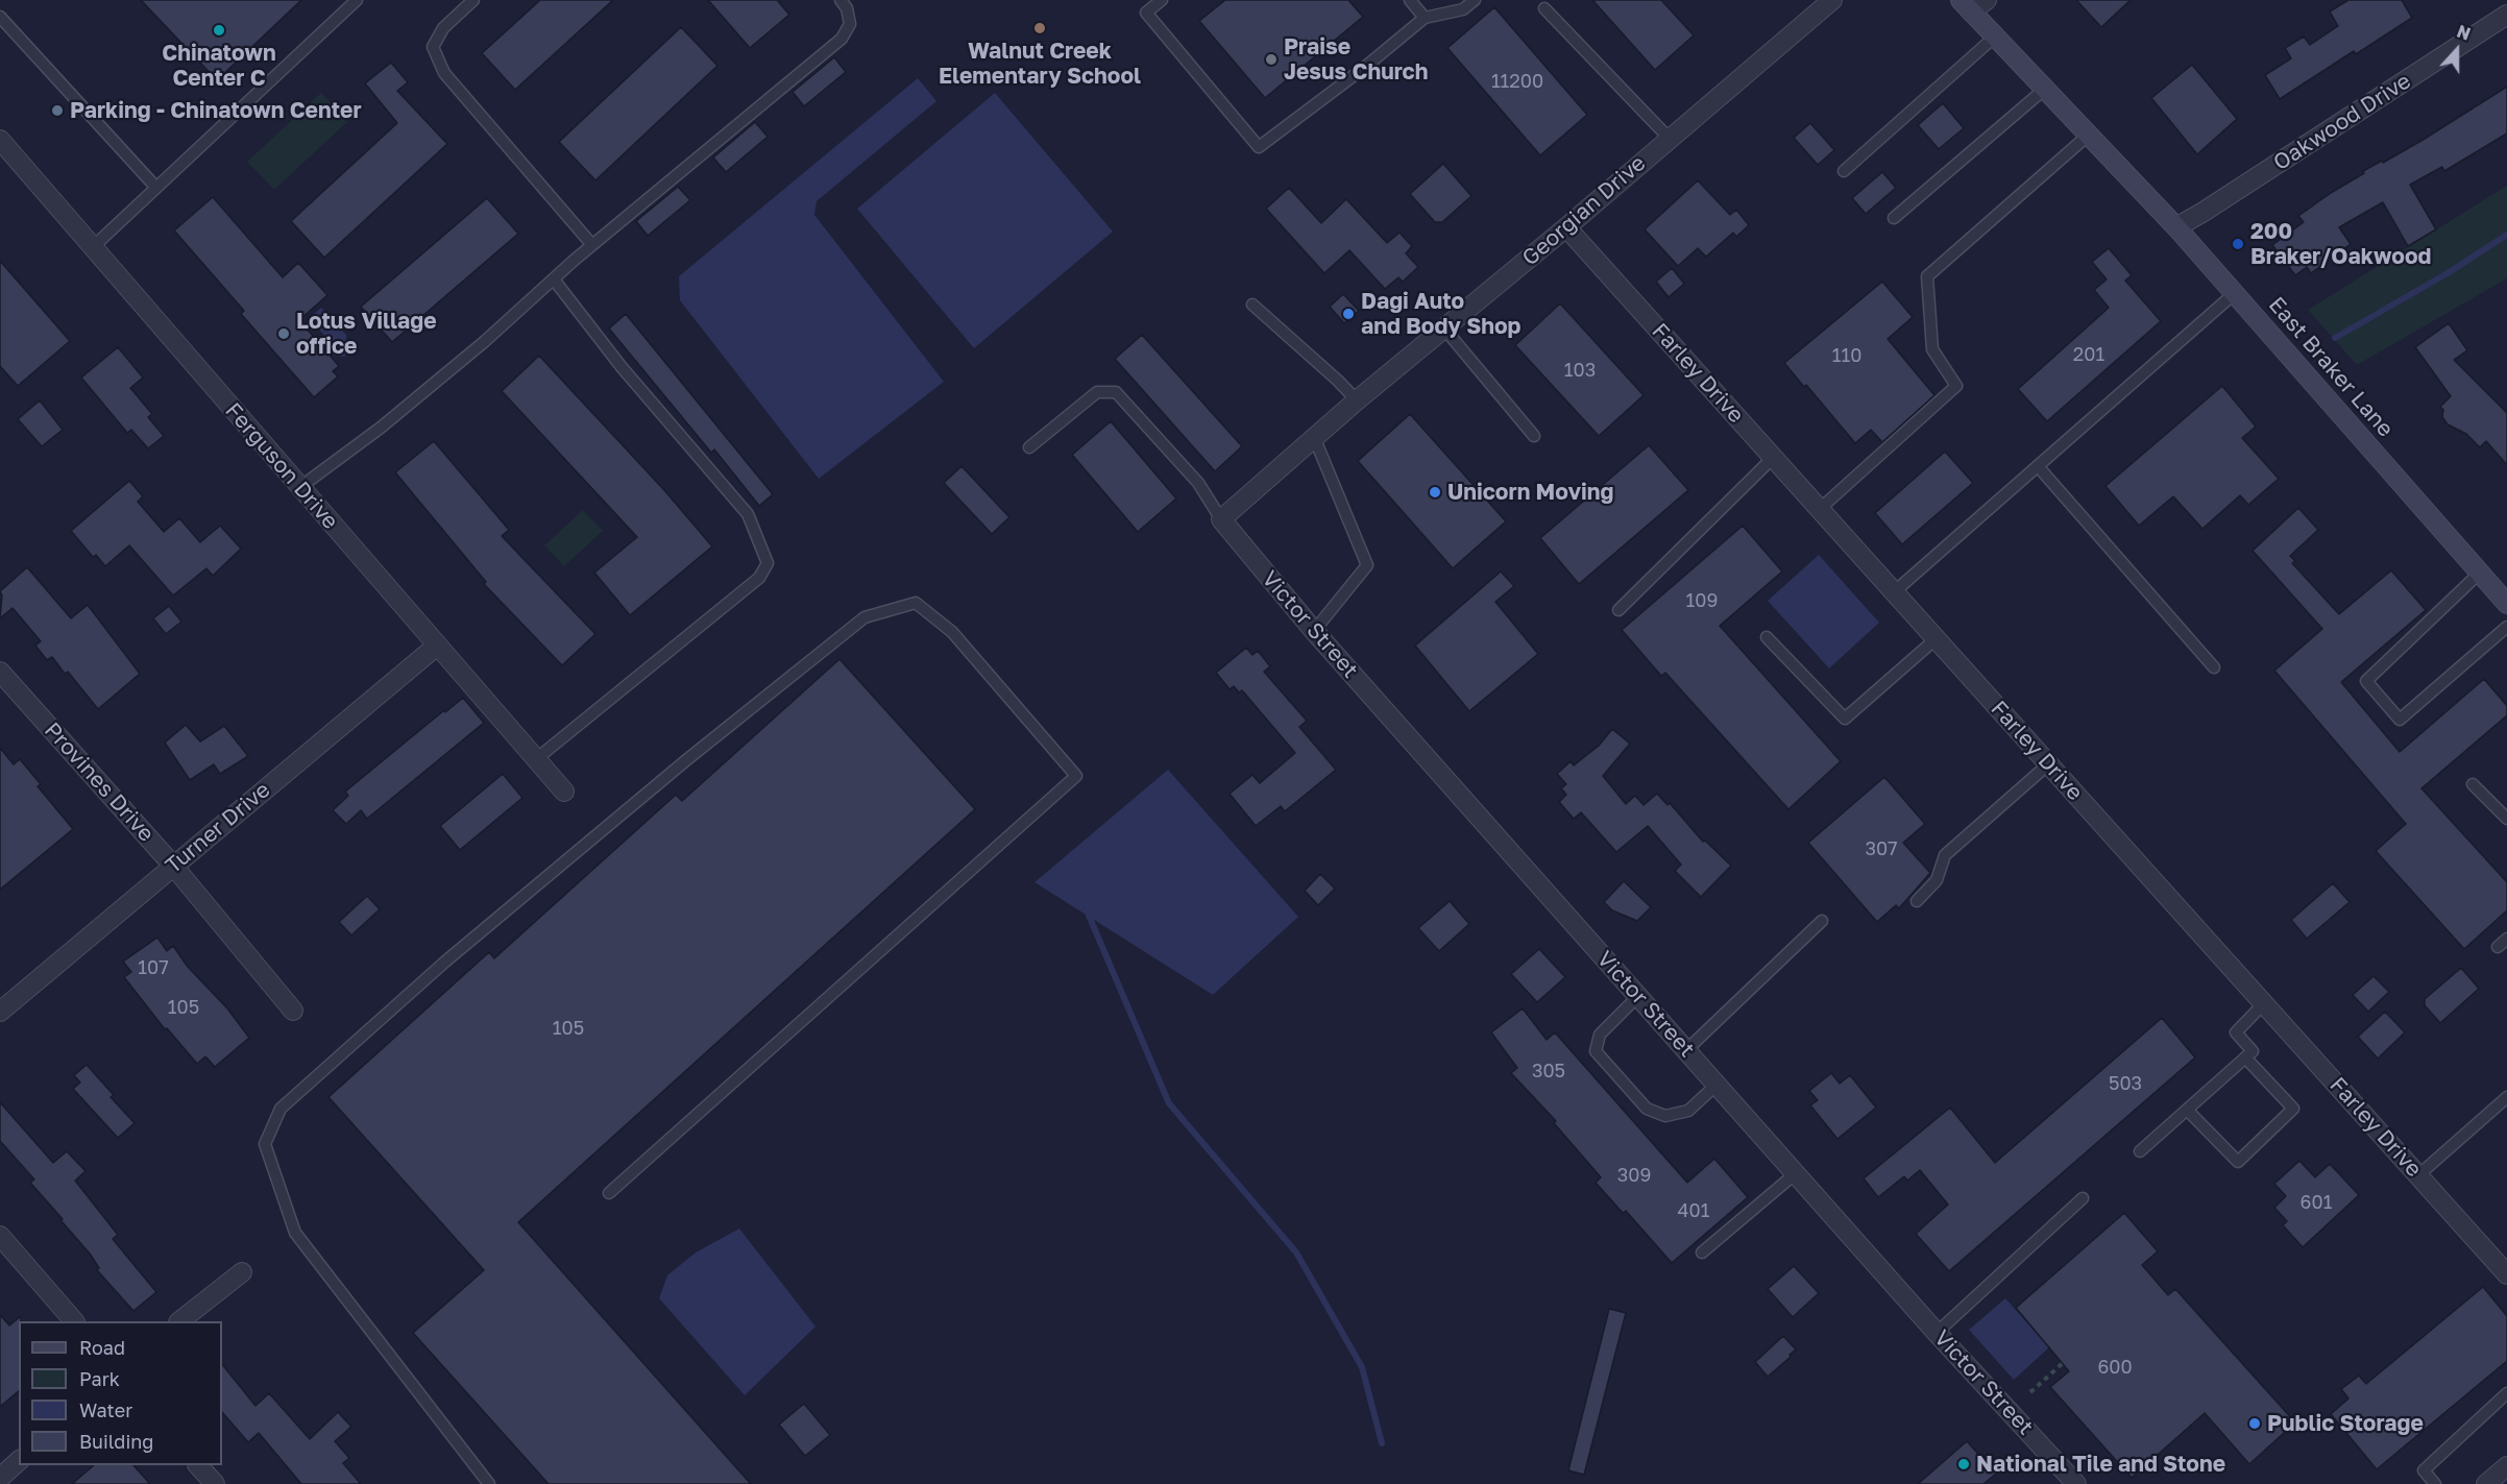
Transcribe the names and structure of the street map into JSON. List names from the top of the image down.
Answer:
{
  "streets": {
    "main road": ["East Braker Lane"],
    "street": [
      "Oakwood Drive",
      "Georgian Drive",
      "Farley Drive",
      "Ferguson Drive",
      "Victor Street",
      "Provines Drive",
      "Turner Drive"
    ]
  },
  "crossings": [
    ["Oakwood Drive", "East Braker Lane"],
    ["Georgian Drive", "Farley Drive"],
    ["Georgian Drive", "Victor Street"],
    ["Ferguson Drive", "Turner Drive"],
    ["Provines Drive", "Turner Drive"]
  ],
  "places": [
    "Walnut Creek Elementary School",
    "Chinatown Center C",
    "Praise Jesus Church",
    "Parking - Chinatown Center",
    "200 Braker/Oakwood",
    "Dagi Auto and Body Shop",
    "Lotus Village office",
    "Unicorn Moving",
    "Public Storage",
    "National Tile and Stone"
  ],
  "house_numbers": [
    "11200",
    "201",
    "110",
    "103",
    "109",
    "307",
    "107",
    "105",
    "105",
    "305",
    "503",
    "309",
    "601",
    "401",
    "600"
  ],
  "legend": [
    "Road",
    "Park",
    "Water",
    "Building"
  ],
  "north": "top"
}
